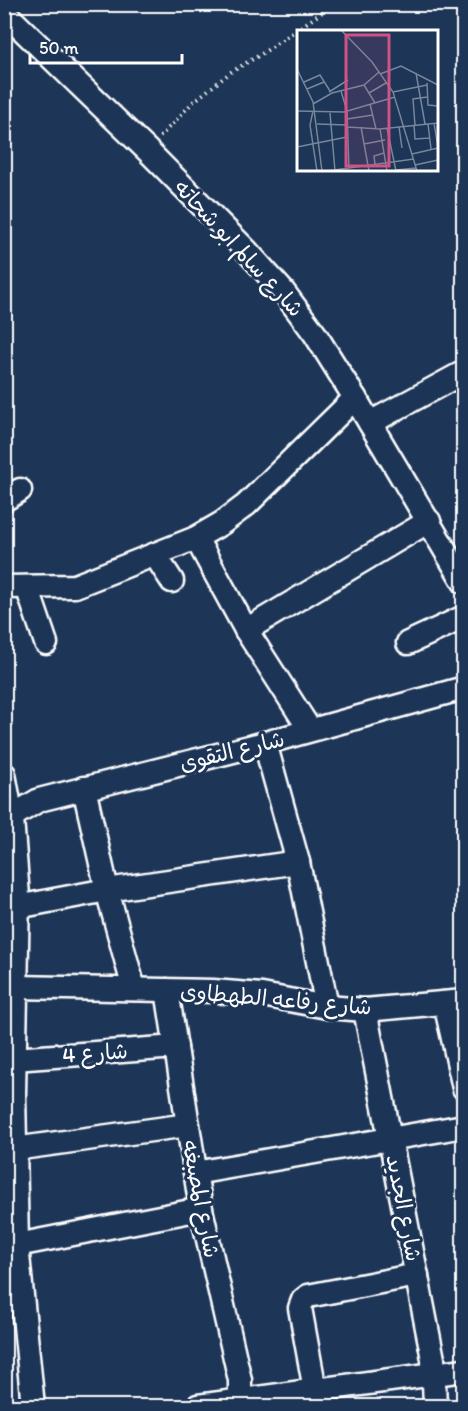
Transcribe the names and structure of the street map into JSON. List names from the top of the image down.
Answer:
{
  "streets": {
    "street": [
      "شارع سالم ابو شحاته",
      "شارع التقوى",
      "شارع رفاعه الطهطاوى",
      "شارع 4",
      "شارع المصبغه",
      "شارع الجديد"
    ]
  },
  "crossings": [
    ["شارع رفاعه الطهطاوى", "شارع المصبغه"],
    ["شارع رفاعه الطهطاوى", "شارع الجديد"],
    ["شارع 4", "شارع المصبغه"]
  ],
  "scale_bar": "50 m"
}
